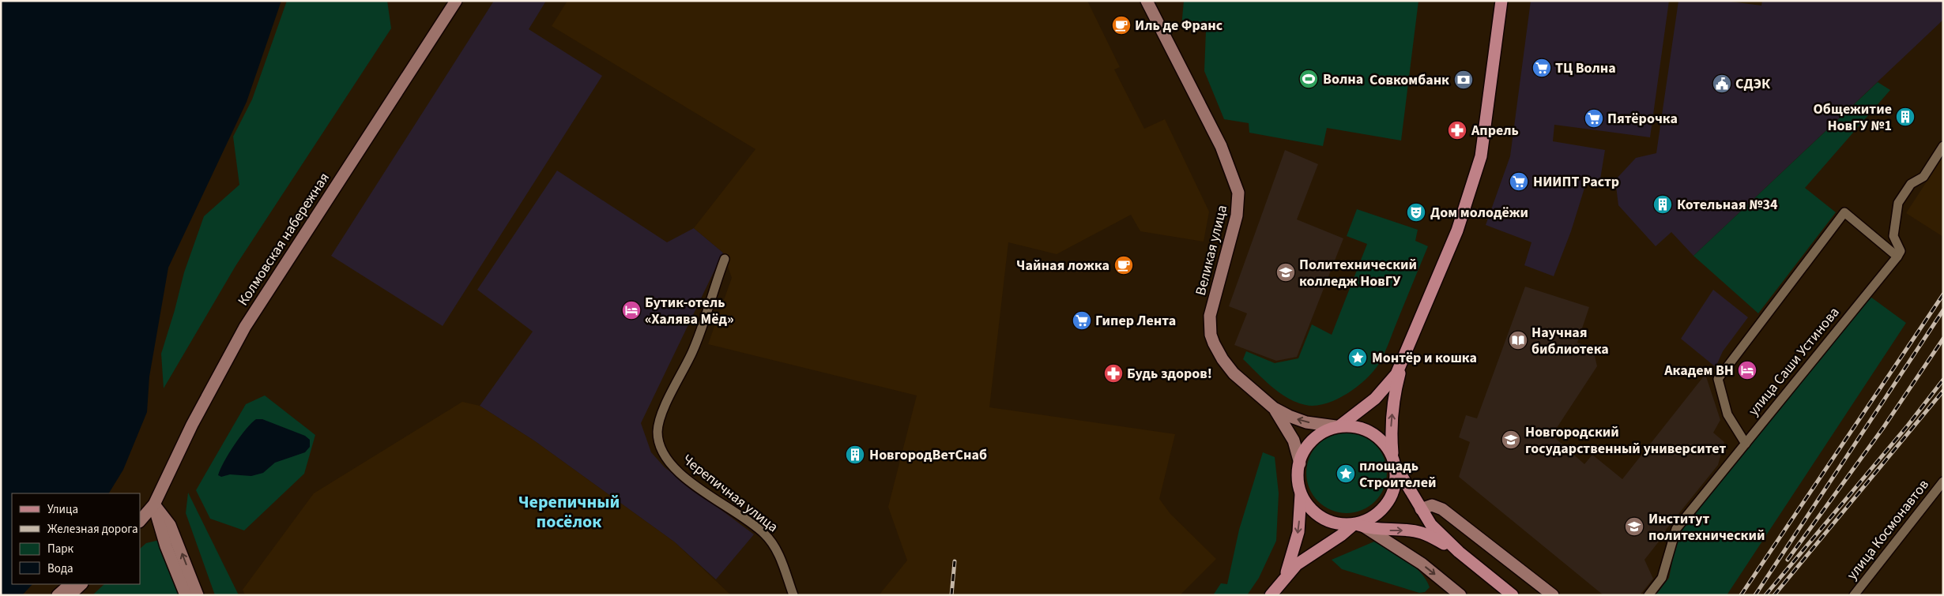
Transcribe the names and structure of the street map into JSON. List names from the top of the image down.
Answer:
{
  "streets": {
    "main road": ["Колмовская набережная", "Великая улица"],
    "street": ["улица Саши Устинова", "Черепичная улица", "улица Космонавтов"]
  },
  "districts": ["Черепичный посёлок"],
  "places": {
    "cafe": ["Иль де Франс", "Чайная ложка"],
    "supermarket": [
      "ТЦ Волна",
      "Пятёрочка",
      "НИИПТ Растр",
      "Гипер Лента"
    ],
    "sports": ["Волна"],
    "bank": ["Совкомбанк"],
    "public building": ["СДЭК"],
    "building": ["Общежитие НовГУ №1", "Котельная №34", "НовгородВетСнаб"],
    "pharmacy": ["Апрель", "Будь здоров!"],
    "theatre": ["Дом молодёжи"],
    "school or university": ["Политехнический колледж НовГУ", "Новгородский государственный университет", "Институт политехнический"],
    "hotel": ["Бутик-отель «Халява Мёд»", "Академ ВН"],
    "library": ["Научная библиотека"],
    "place": ["Монтёр и кошка", "площадь Строителей"]
  },
  "legend": [
    "Улица",
    "Железная дорога",
    "Парк",
    "Вода"
  ]
}
